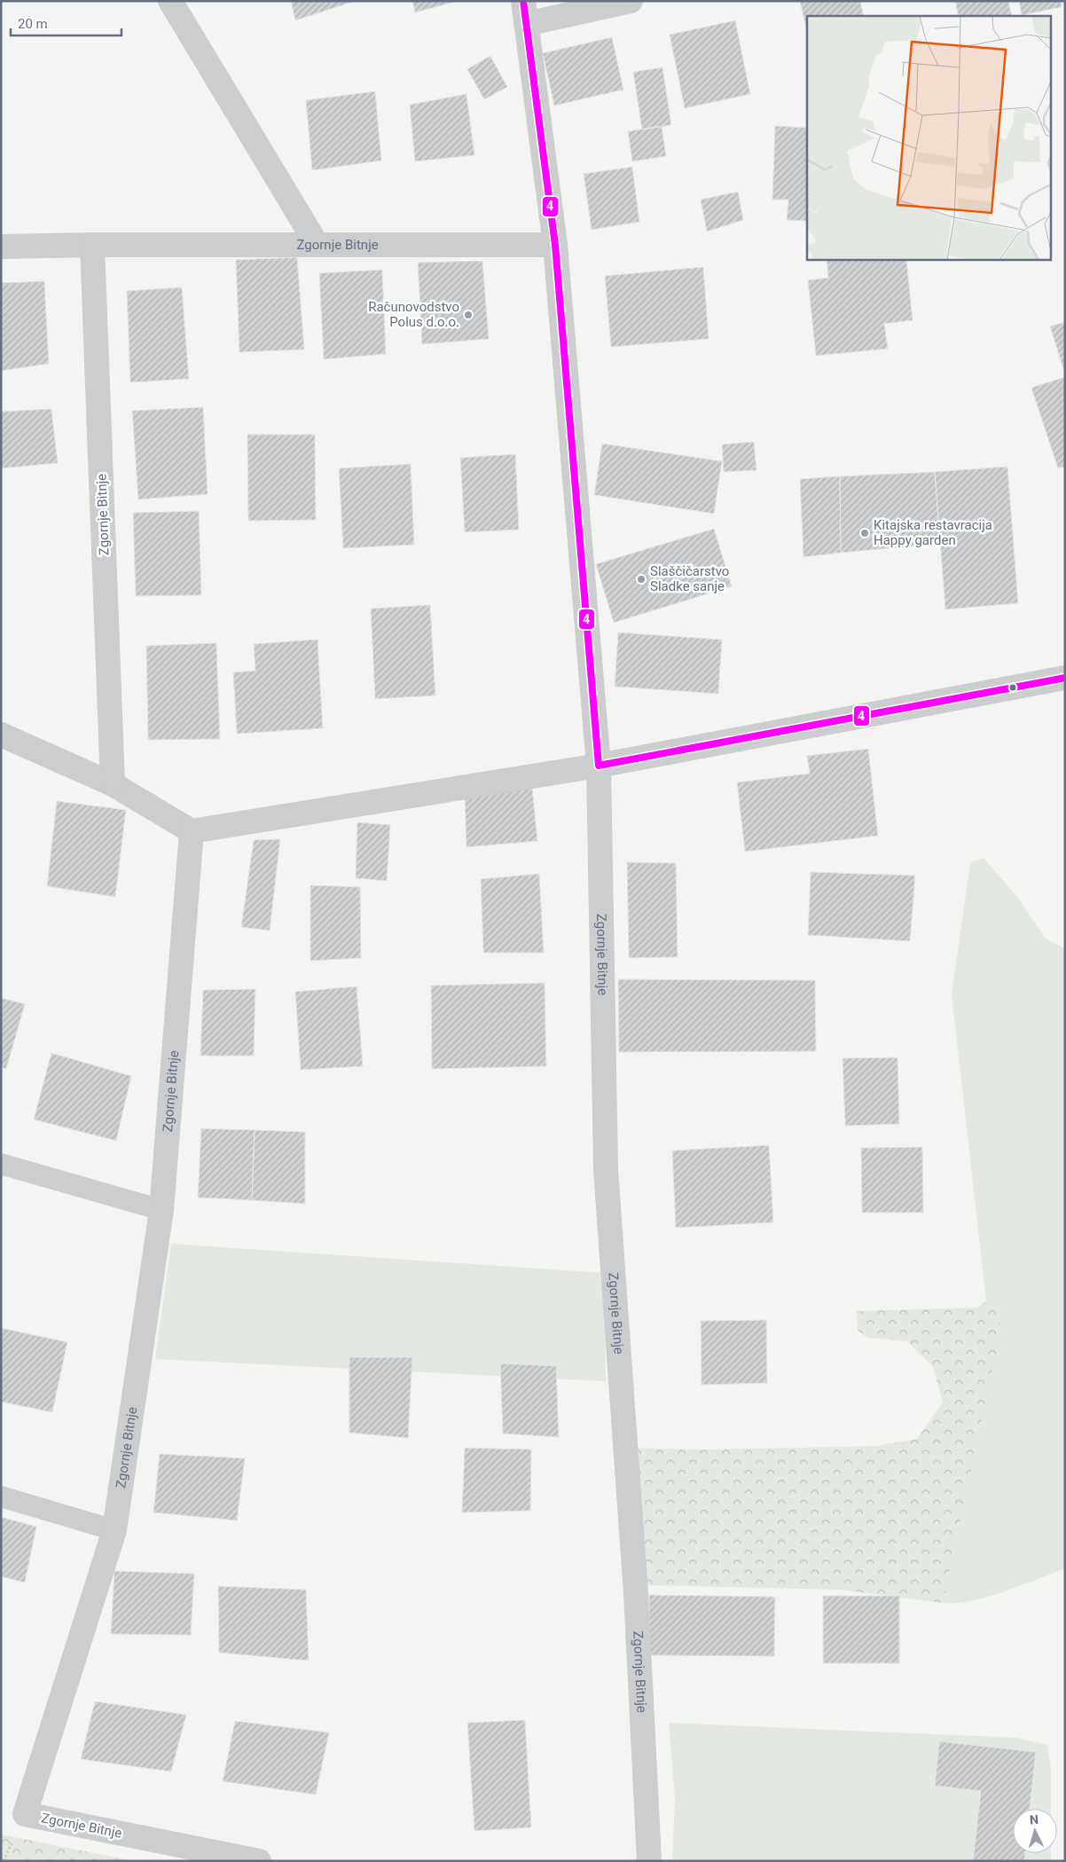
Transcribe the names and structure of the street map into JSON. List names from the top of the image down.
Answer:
{
  "streets": {
    "street": ["Zgornje Bitnje"]
  },
  "places": ["Računovodstvo Polus d.o.o.", "Kitajska restavracija Happy garden", "Slaščičarstvo Sladke sanje"],
  "lines": ["transit line 4"],
  "scale_bar": "20 m",
  "north": "top"
}
